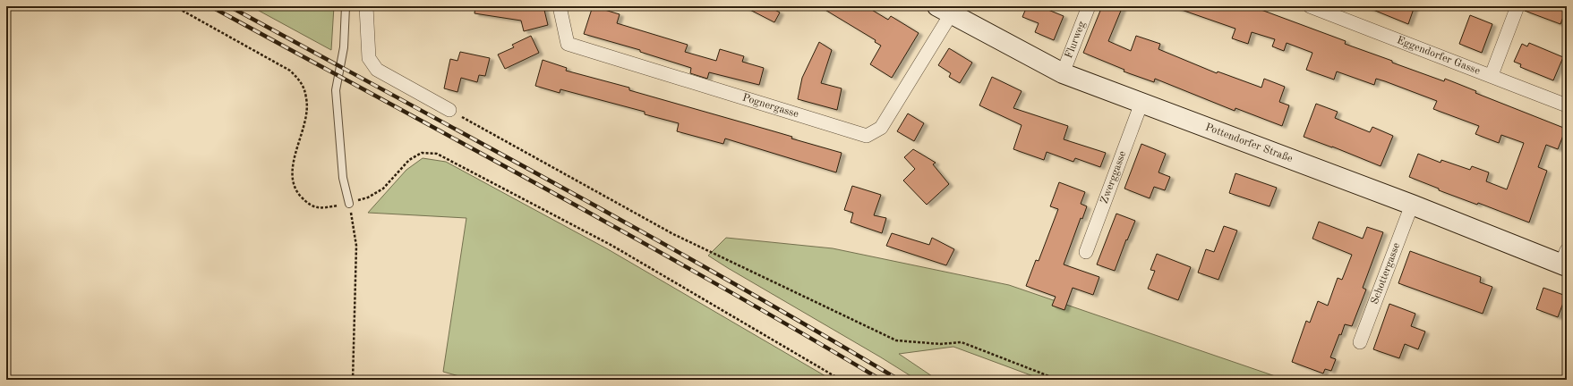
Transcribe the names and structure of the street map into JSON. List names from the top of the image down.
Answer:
{
  "streets": {
    "main road": ["Pottendorfer Straße"],
    "street": [
      "Flurweg",
      "Eggendorfer Gasse",
      "Pognergasse",
      "Zwerggasse",
      "Schottergasse"
    ]
  },
  "crossings": [
    ["Flurweg", "Pottendorfer Straße"],
    ["Pognergasse", "Pottendorfer Straße"],
    ["Pottendorfer Straße", "Zwerggasse"],
    ["Pottendorfer Straße", "Schottergasse"]
  ]
}
